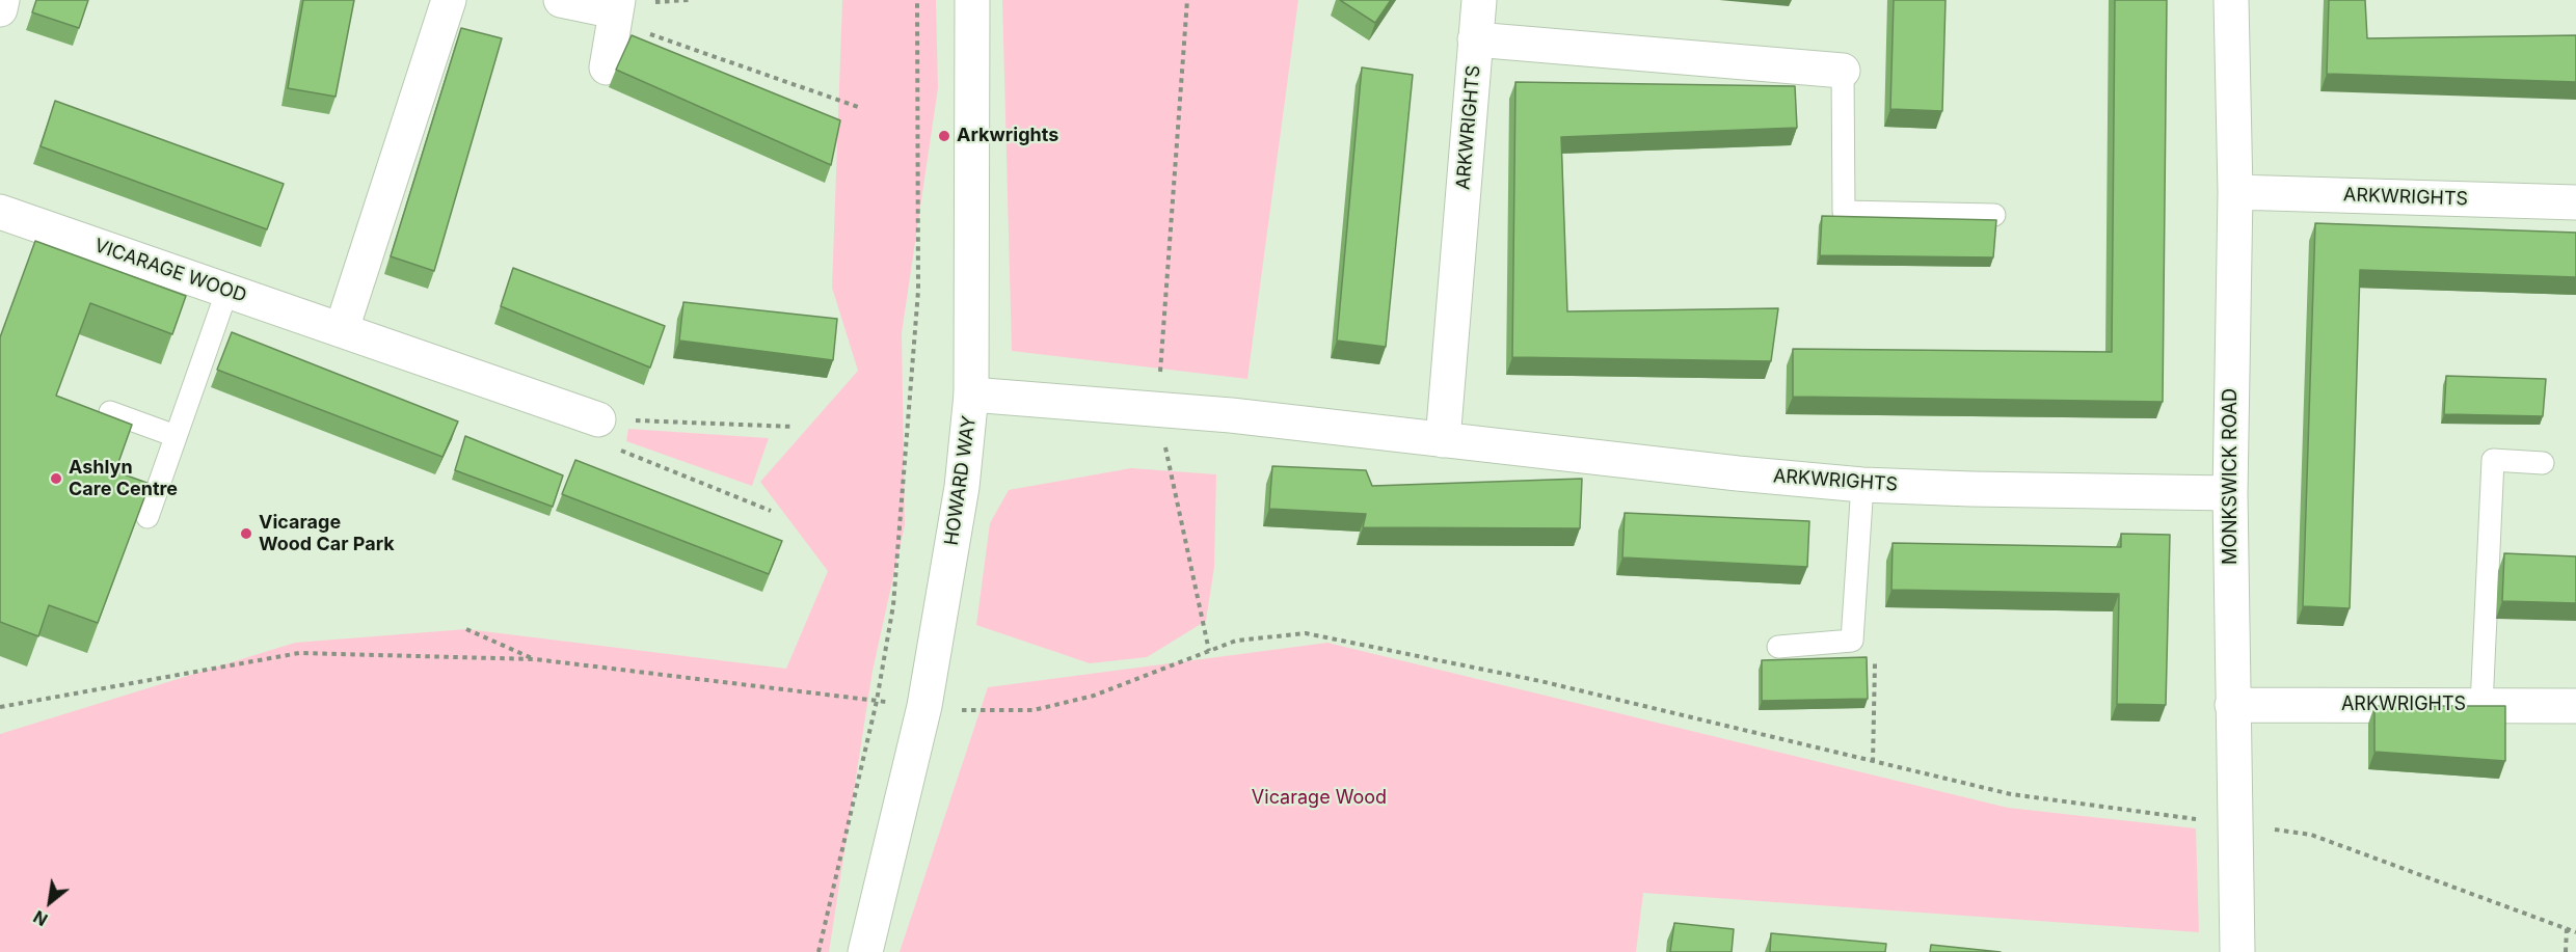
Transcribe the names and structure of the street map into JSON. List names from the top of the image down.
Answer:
{
  "streets": {
    "street": [
      "ARKWRIGHTS",
      "VICARAGE WOOD",
      "MONKSWICK ROAD",
      "HOWARD WAY"
    ]
  },
  "crossings": [
    ["ARKWRIGHTS", "MONKSWICK ROAD"],
    ["ARKWRIGHTS", "HOWARD WAY"]
  ],
  "parks": ["Vicarage Wood"],
  "places": ["Arkwrights", "Ashlyn Care Centre", "Vicarage Wood Car Park"],
  "north": "bottom left"
}
